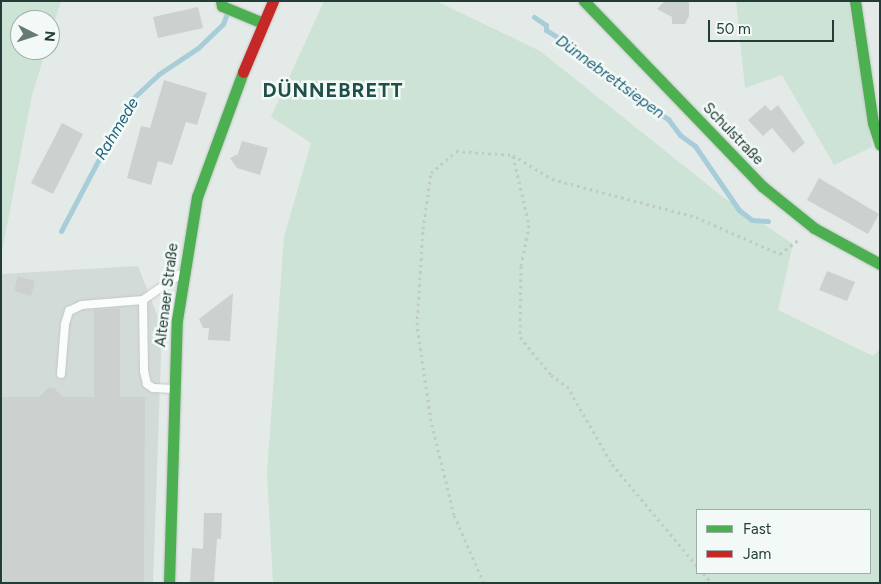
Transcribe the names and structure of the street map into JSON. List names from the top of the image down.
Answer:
{
  "streets": {
    "main road": ["Schulstraße", "Altenaer Straße"]
  },
  "districts": ["DÜNNEBRETT"],
  "water": ["Dünnebrettsiepen", "Rahmede"],
  "legend": ["Fast", "Jam"],
  "scale_bar": "50 m",
  "north": "right"
}
